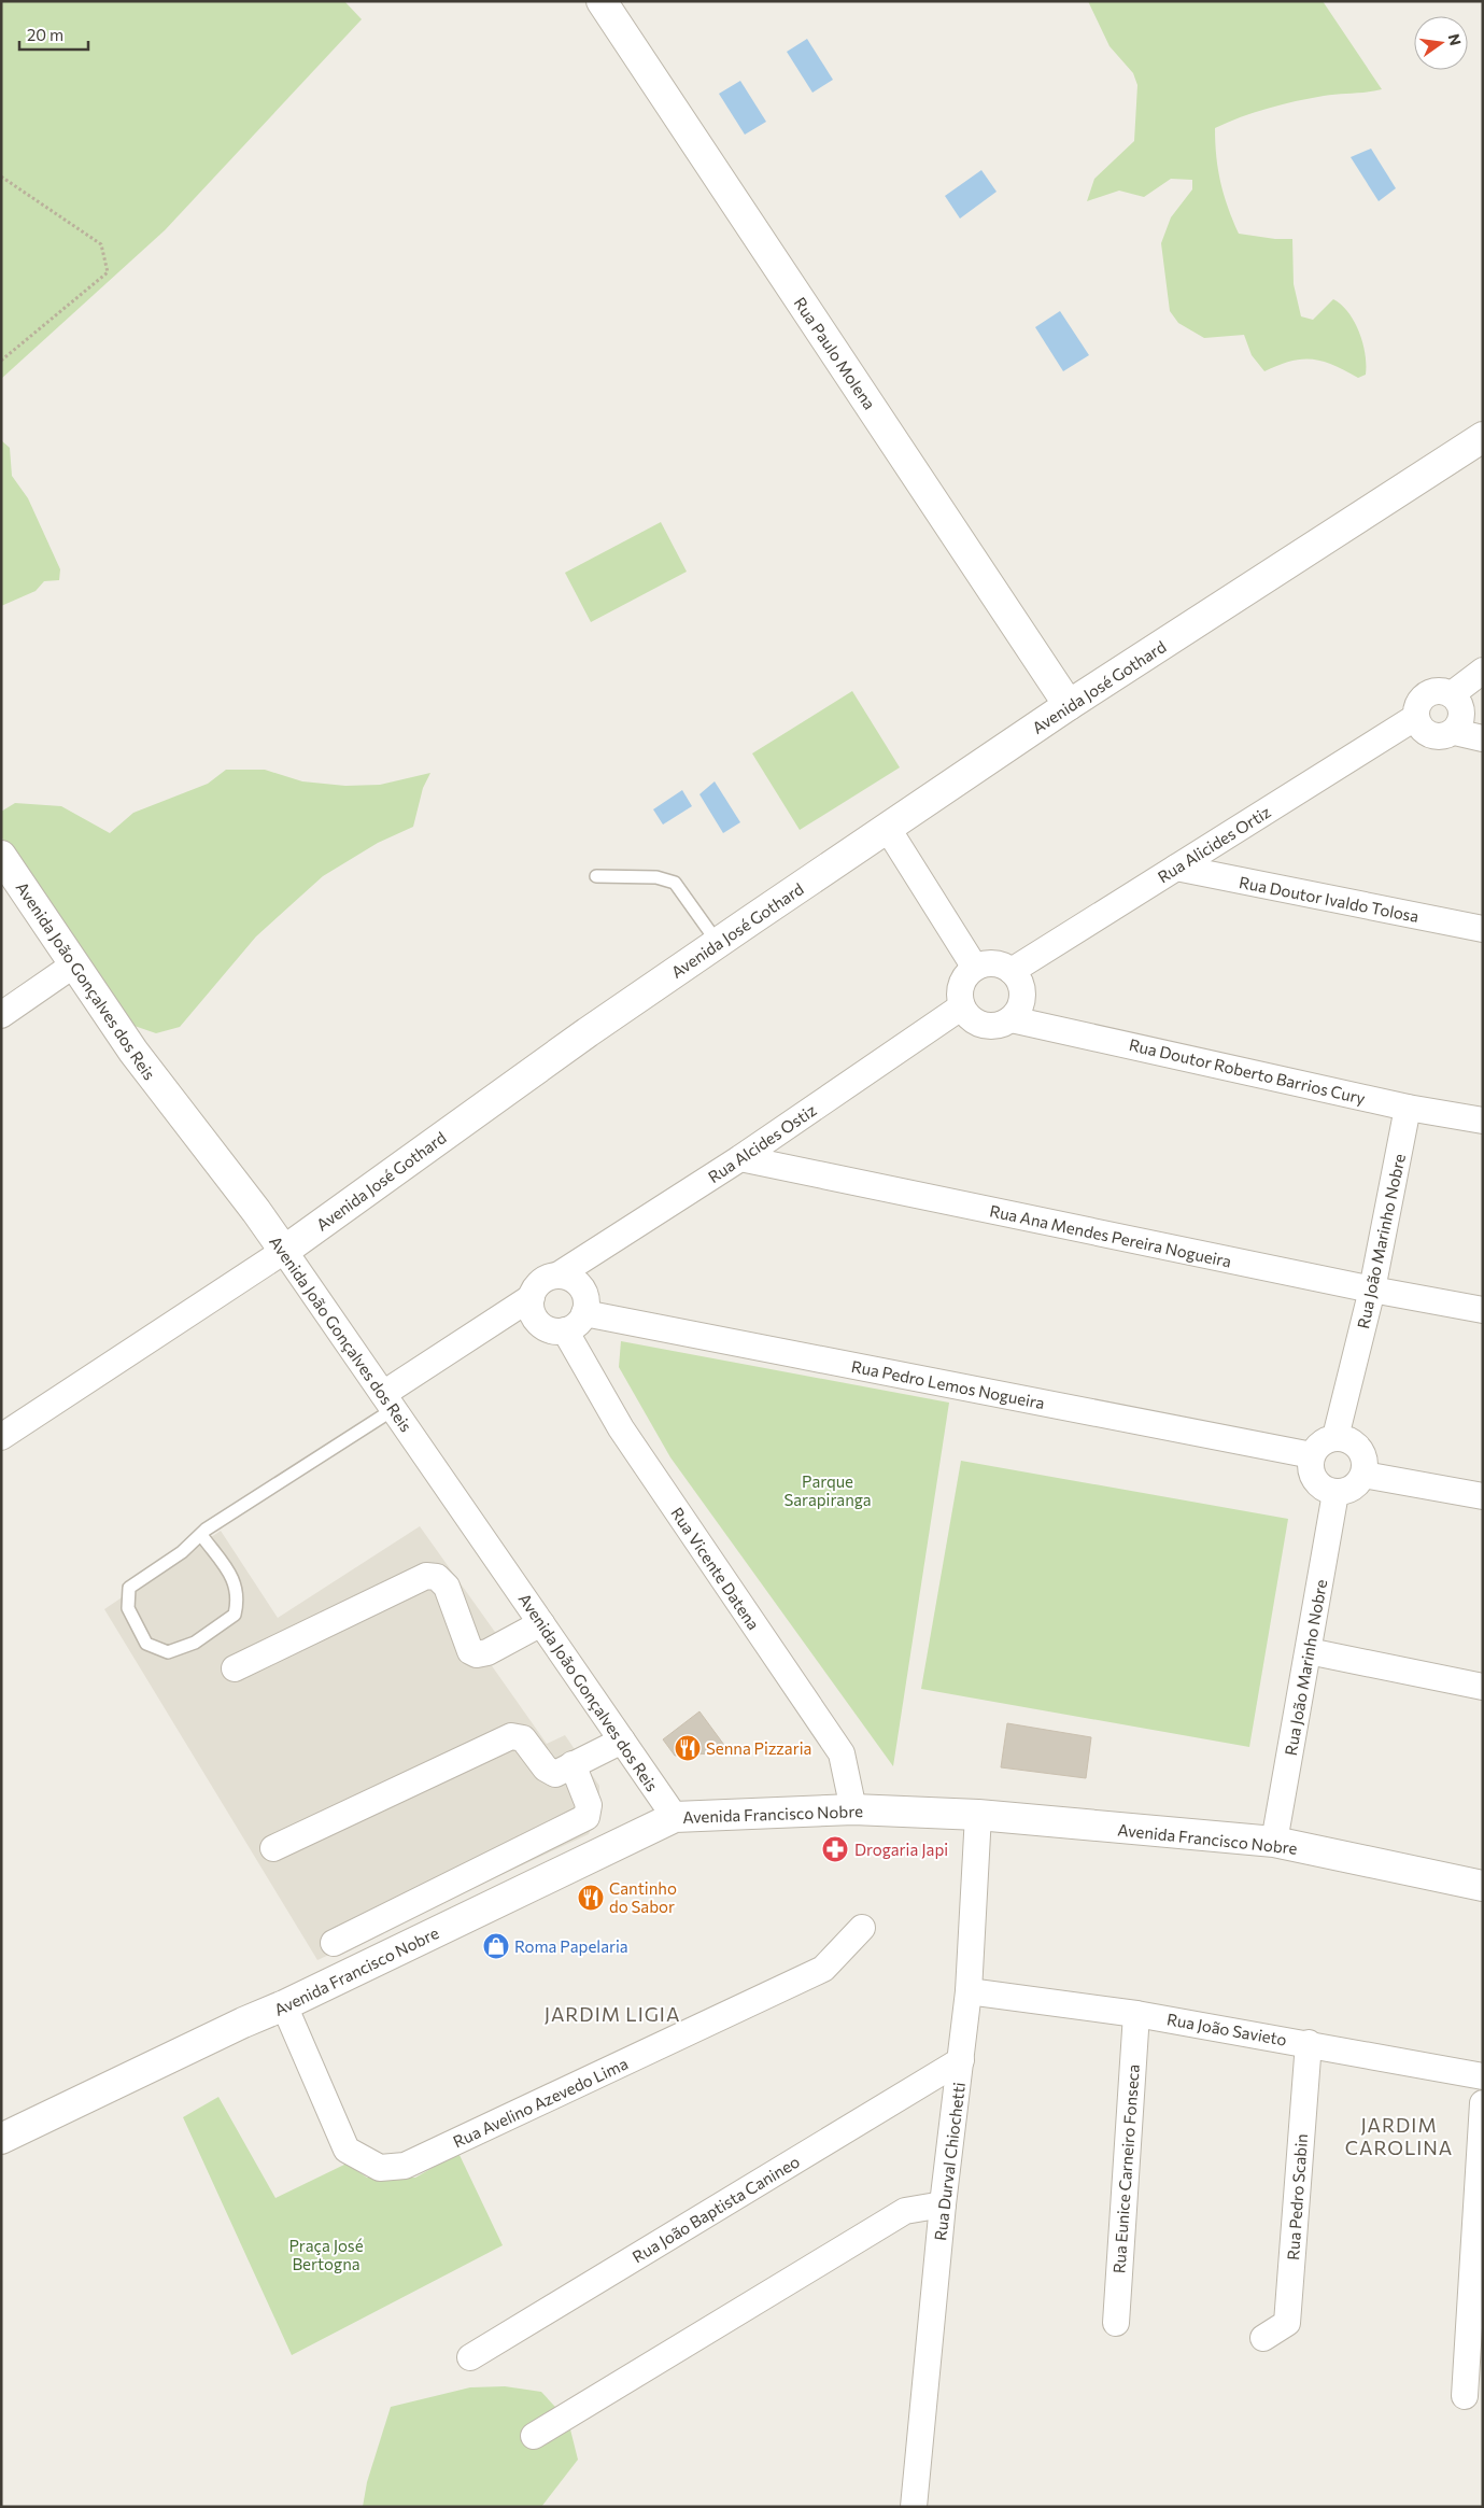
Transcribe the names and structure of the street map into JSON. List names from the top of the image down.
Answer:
{
  "streets": {
    "street": [
      "Rua Paulo Molena",
      "Avenida José Gothard",
      "Rua Alicides Ortiz",
      "Rua Doutor Ivaldo Tolosa",
      "Avenida João Gonçalves dos Reis",
      "Rua Doutor Roberto Barrios Cury",
      "Rua Alcides Ostiz",
      "Rua Ana Mendes Pereira Nogueira",
      "Rua João Marinho Nobre",
      "Rua Pedro Lemos Nogueira",
      "Rua Vicente Datena",
      "Avenida Francisco Nobre",
      "Rua João Savieto",
      "Rua Avelino Azevedo Lima",
      "Rua Durval Chiochetti",
      "Rua Eunice Carneiro Fonseca",
      "Rua Pedro Scabin",
      "Rua João Baptista Canineo"
    ]
  },
  "crossings": [
    ["Rua Paulo Molena", "Avenida José Gothard"],
    ["Avenida José Gothard", "Avenida João Gonçalves dos Reis"],
    ["Rua Alicides Ortiz", "Rua Doutor Ivaldo Tolosa"],
    ["Rua Alicides Ortiz", "Rua Doutor Roberto Barrios Cury"],
    ["Rua Alicides Ortiz", "Rua Alcides Ostiz"],
    ["Avenida João Gonçalves dos Reis", "Avenida Francisco Nobre"],
    ["Rua Doutor Roberto Barrios Cury", "Rua Alcides Ostiz"],
    ["Rua Doutor Roberto Barrios Cury", "Rua João Marinho Nobre"],
    ["Rua Alcides Ostiz", "Rua Ana Mendes Pereira Nogueira"],
    ["Rua Alcides Ostiz", "Rua Pedro Lemos Nogueira"],
    ["Rua Alcides Ostiz", "Rua Vicente Datena"],
    ["Rua Ana Mendes Pereira Nogueira", "Rua João Marinho Nobre"],
    ["Rua João Marinho Nobre", "Rua Pedro Lemos Nogueira"],
    ["Rua João Marinho Nobre", "Avenida Francisco Nobre"],
    ["Rua Pedro Lemos Nogueira", "Rua Vicente Datena"],
    ["Rua Vicente Datena", "Avenida Francisco Nobre"],
    ["Avenida Francisco Nobre", "Rua Avelino Azevedo Lima"],
    ["Avenida Francisco Nobre", "Rua Durval Chiochetti"],
    ["Rua João Savieto", "Rua Durval Chiochetti"],
    ["Rua João Savieto", "Rua Eunice Carneiro Fonseca"],
    ["Rua João Savieto", "Rua Pedro Scabin"],
    ["Rua Durval Chiochetti", "Rua João Baptista Canineo"]
  ],
  "districts": ["JARDIM LIGIA", "JARDIM CAROLINA"],
  "parks": ["Parque Sarapiranga", "Praça José Bertogna"],
  "places": {
    "restaurant": ["Senna Pizzaria", "Cantinho do Sabor"],
    "pharmacy": ["Drogaria Japi"],
    "shop": ["Roma Papelaria"]
  },
  "scale_bar": "20 m",
  "north": "right"
}
